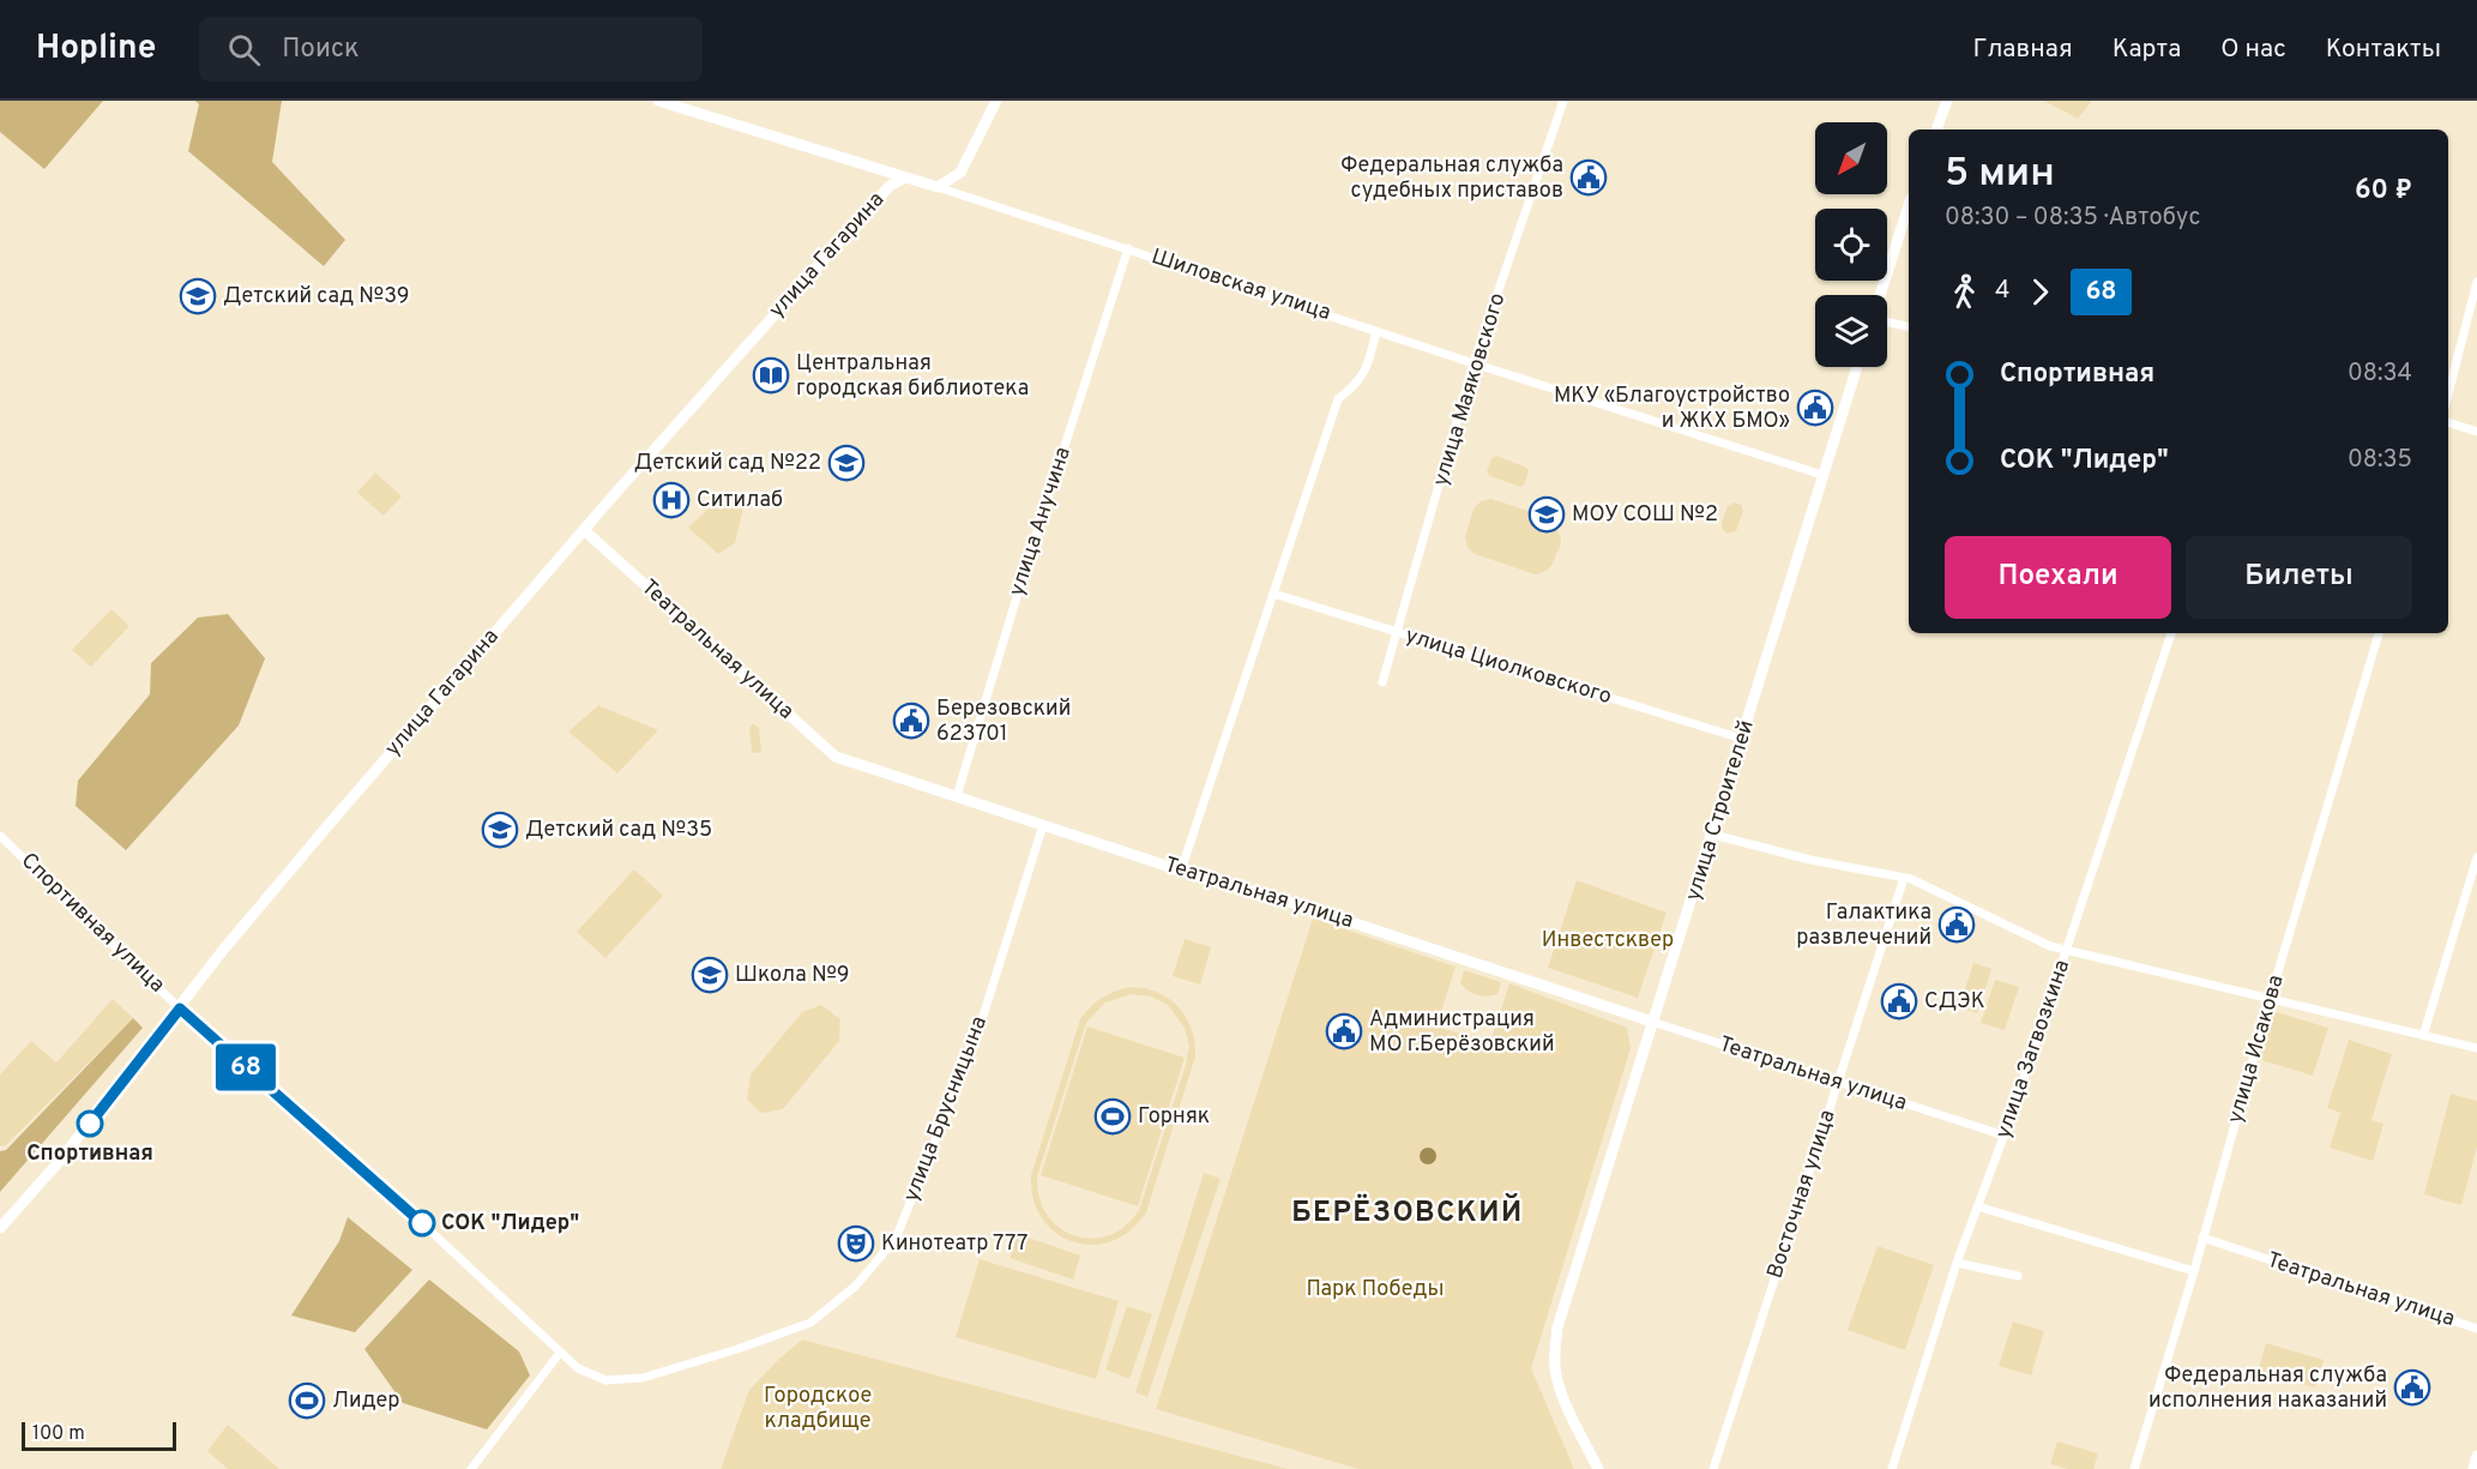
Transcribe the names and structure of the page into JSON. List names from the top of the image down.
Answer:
{
  "streets": {
    "street": [
      "улица Гагарина",
      "Шиловская улица",
      "улица Маяковского",
      "улица Анучина",
      "Театральная улица",
      "улица Циолковского",
      "улица Строителей",
      "Спортивная улица",
      "улица Загвозкина",
      "улица Исакова",
      "улица Брусницына",
      "Восточная улица"
    ]
  },
  "crossings": [
    ["улица Гагарина", "Шиловская улица"],
    ["улица Гагарина", "Театральная улица"],
    ["улица Гагарина", "Спортивная улица"],
    ["Шиловская улица", "улица Маяковского"],
    ["Шиловская улица", "улица Анучина"],
    ["Шиловская улица", "улица Строителей"],
    ["улица Маяковского", "улица Циолковского"],
    ["улица Анучина", "Театральная улица"],
    ["Театральная улица", "улица Строителей"],
    ["Театральная улица", "улица Загвозкина"],
    ["Театральная улица", "улица Исакова"],
    ["Театральная улица", "улица Брусницына"],
    ["Театральная улица", "Восточная улица"],
    ["улица Циолковского", "улица Строителей"],
    ["Спортивная улица", "улица Брусницына"]
  ],
  "districts": ["БЕРЁЗОВСКИЙ"],
  "parks": ["Инвестсквер", "Парк Победы", "Городское кладбище"],
  "places": {
    "public building": [
      "Федеральная служба судебных приставов",
      "МКУ «Благоустройство и ЖКХ БМО»",
      "Березовский 623701",
      "Галактика развлечений",
      "СДЭК",
      "Администрация МО г.Берёзовский",
      "Федеральная служба исполнения наказаний"
    ],
    "school or university": [
      "Детский сад №39",
      "Детский сад №22",
      "МОУ СОШ №2",
      "Детский сад №35",
      "Школа №9"
    ],
    "library": ["Центральная городская библиотека"],
    "hospital": ["Ситилаб"],
    "sports": ["Горняк", "Лидер"],
    "other": ["Спортивная", "СОК \"Лидер\""],
    "theatre": ["Кинотеатр 777"]
  },
  "lines": ["bus line 68"],
  "scale_bar": "100 m",
  "north": "bottom left",
  "page": {
    "header": "Hopline",
    "search": "Поиск",
    "nav": [
      "Главная",
      "Карта",
      "О нас",
      "Контакты"
    ],
    "on_map": "68",
    "heading": ["5 мин", "08:30 – 08:35 · Автобус", "60 ₽"],
    "legs": ["4", "68"],
    "list": [
      {
        "name": "Спортивная",
        "value": "08:34"
      },
      {
        "name": "СОК \"Лидер\"",
        "value": "08:35"
      }
    ],
    "buttons": ["Поехали", "Билеты"],
    "scale": "100 m"
  }
}
